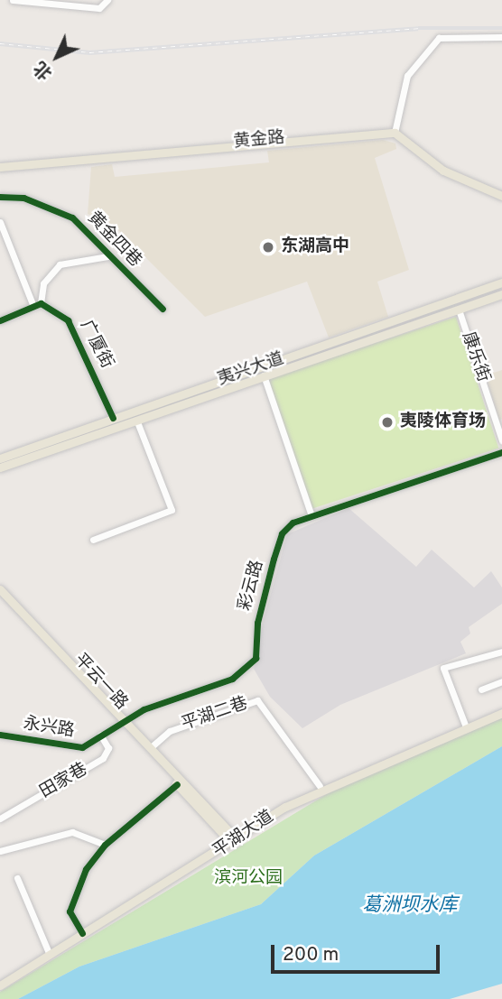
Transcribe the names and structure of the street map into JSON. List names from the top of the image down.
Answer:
{
  "streets": {
    "main road": [
      "黄金路",
      "夷兴大道",
      "平云一路",
      "平湖大道"
    ],
    "street": [
      "黄金四巷",
      "广厦街",
      "康乐街",
      "彩云路",
      "平湖二巷",
      "永兴路",
      "田家巷"
    ]
  },
  "crossings": [
    ["广厦街", "夷兴大道"],
    ["康乐街", "夷兴大道"],
    ["彩云路", "平云一路"],
    ["彩云路", "永兴路"],
    ["平云一路", "平湖二巷"],
    ["平云一路", "永兴路"],
    ["平云一路", "平湖大道"],
    ["平湖二巷", "平湖大道"],
    ["永兴路", "田家巷"]
  ],
  "water": ["葛洲坝水库"],
  "parks": ["滨河公园"],
  "places": ["东湖高中", "夷陵体育场"],
  "scale_bar": "200 m",
  "north": "bottom left"
}
